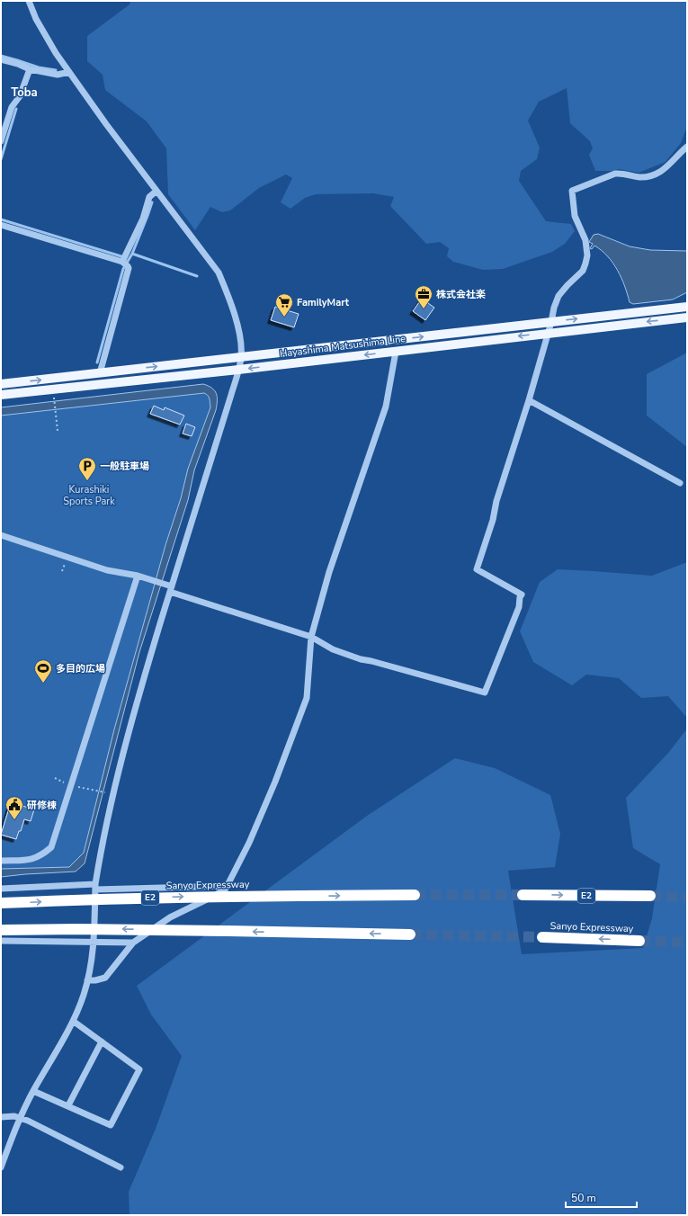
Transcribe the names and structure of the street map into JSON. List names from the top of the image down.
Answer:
{
  "streets": {
    "highway": ["Sanyo Expressway", "E2"],
    "main road": ["Hayashima Matsushima Line"]
  },
  "districts": ["Toba"],
  "parks": ["Kurashiki Sports Park"],
  "places": {
    "office": ["株式会社楽"],
    "supermarket": ["FamilyMart"],
    "parking": ["一般駐車場"],
    "sports": ["多目的広場"],
    "public building": ["研修棟"]
  },
  "scale_bar": "50 m"
}
